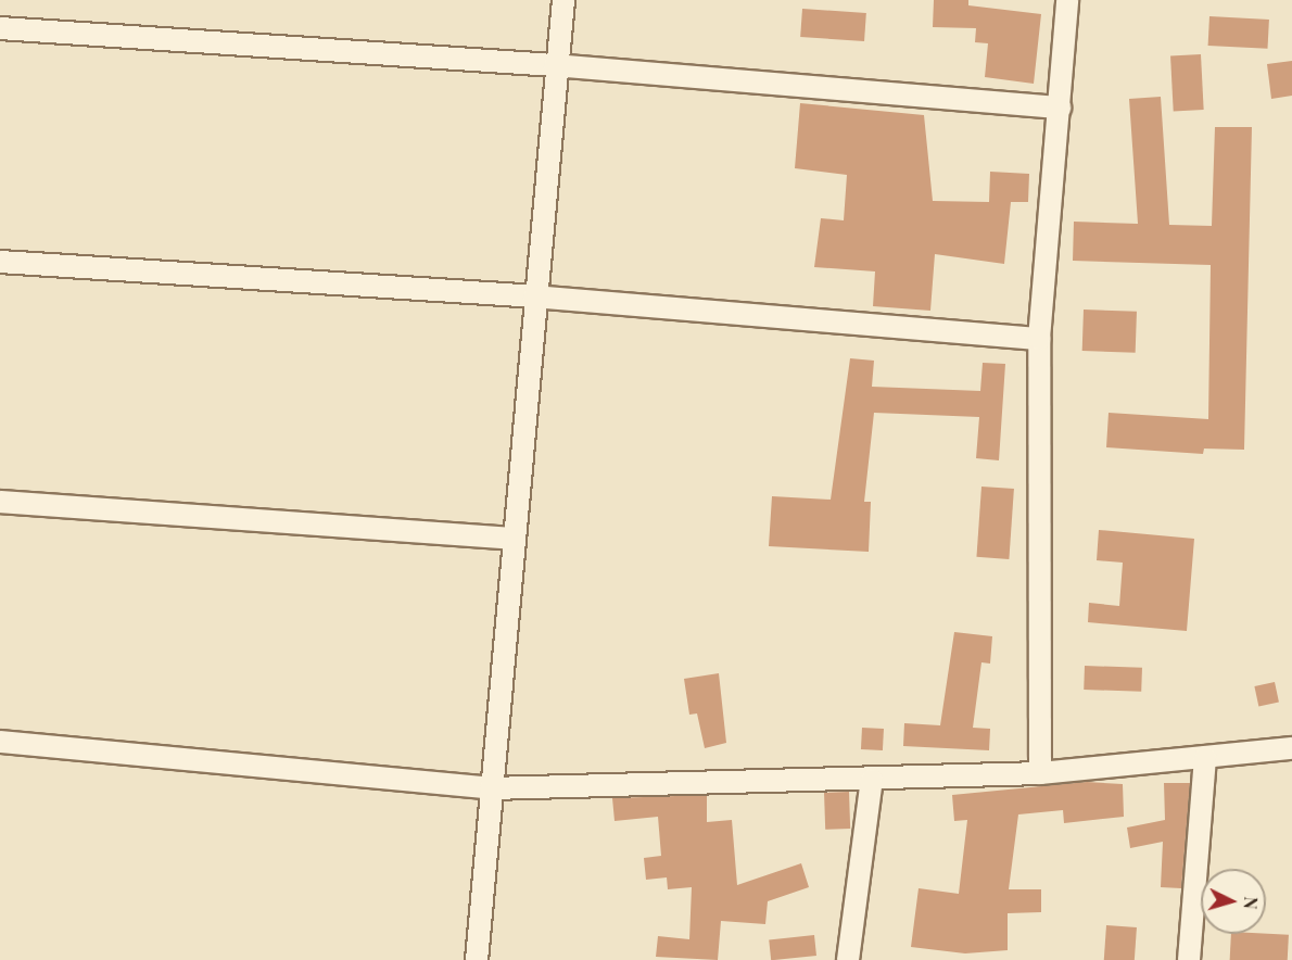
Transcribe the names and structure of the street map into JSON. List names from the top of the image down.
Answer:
{
  "north": "right"
}
